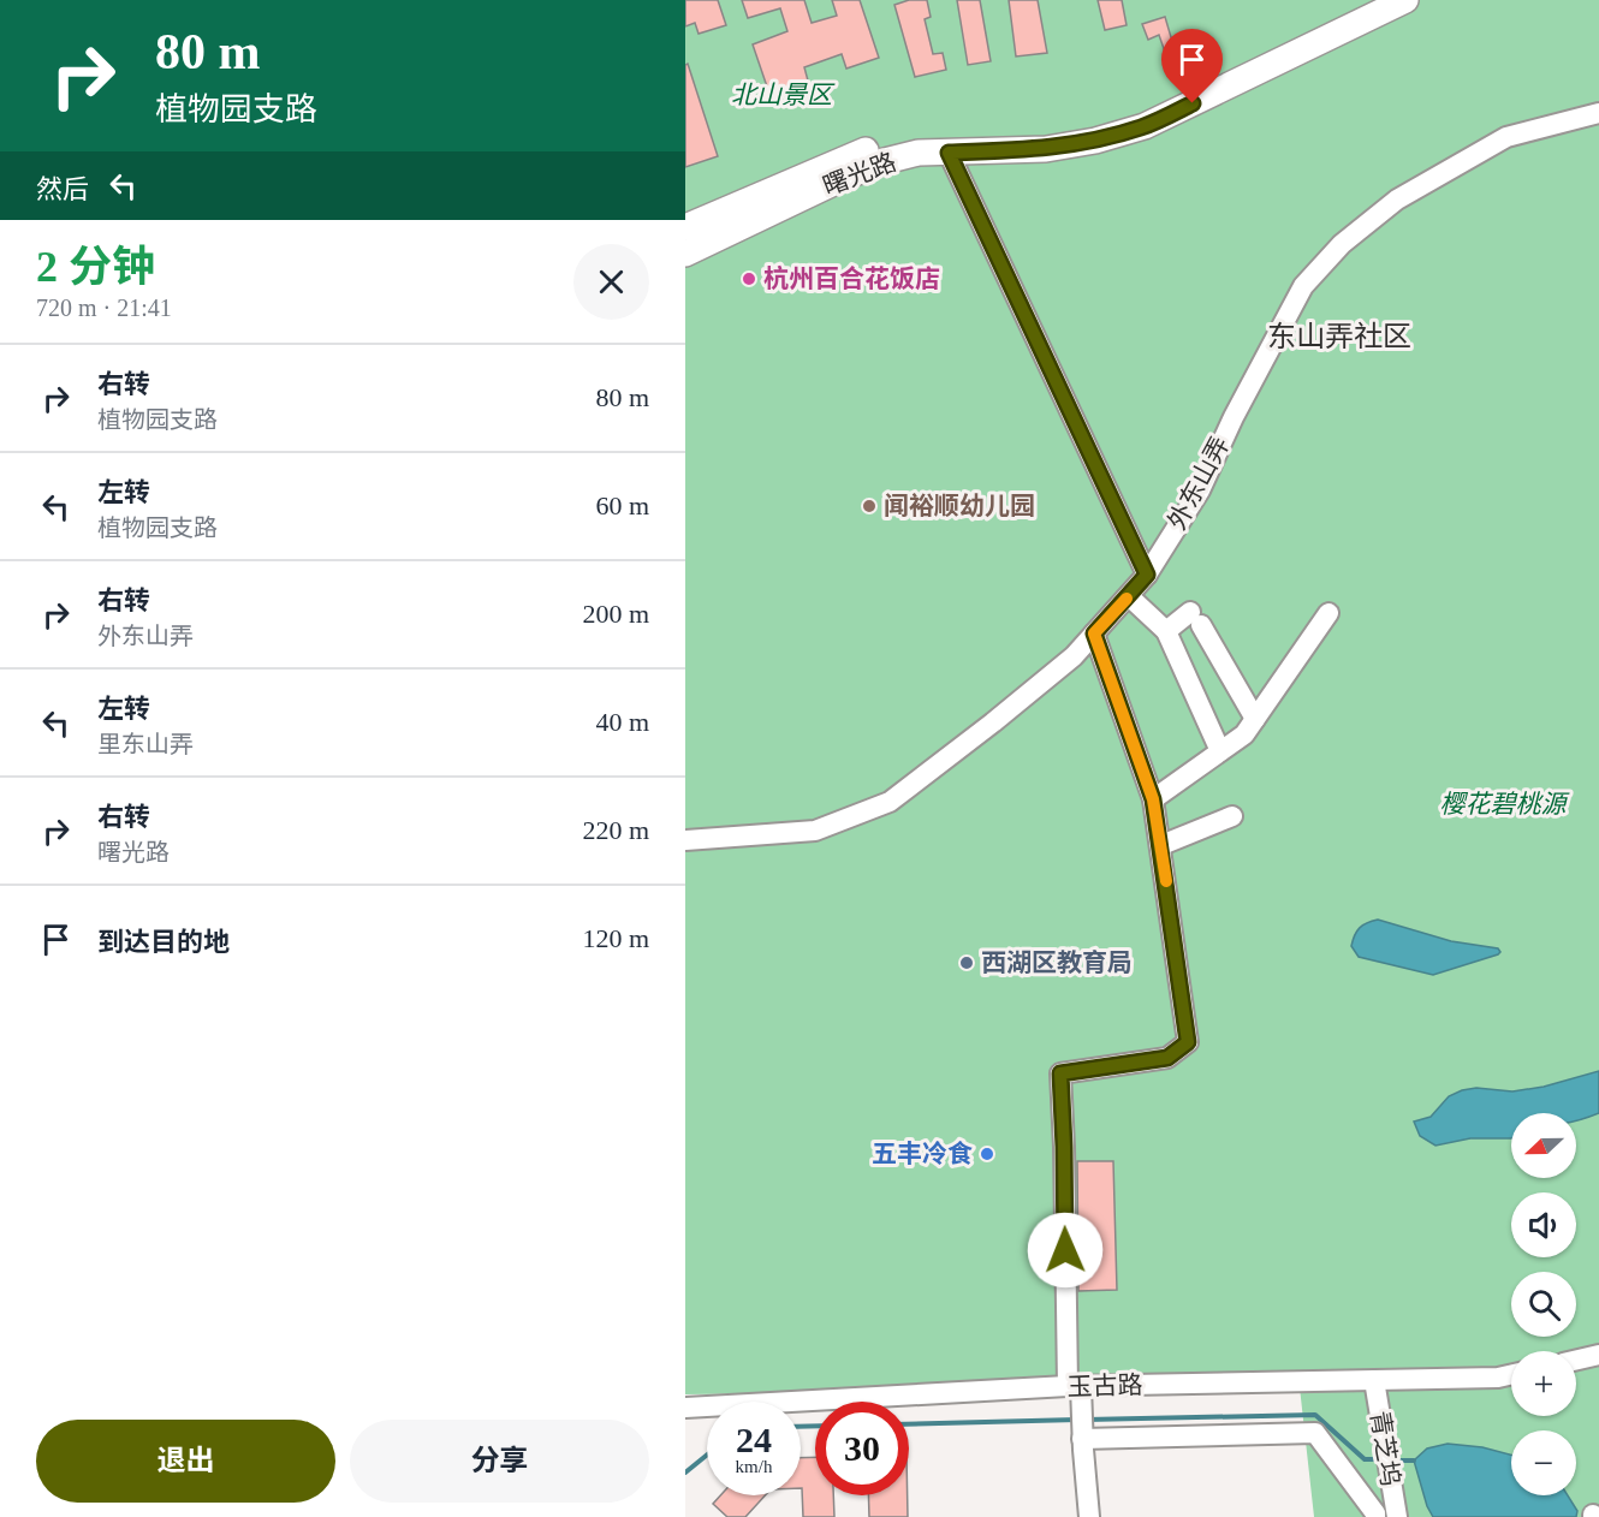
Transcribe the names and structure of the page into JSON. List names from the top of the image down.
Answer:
{
  "streets": {
    "main road": ["曙光路"],
    "street": ["外东山弄", "玉古路", "青芝坞"]
  },
  "crossings": [
    ["玉古路", "青芝坞"]
  ],
  "districts": ["东山弄社区"],
  "parks": ["北山景区", "樱花碧桃源"],
  "places": [
    "杭州百合花饭店",
    "闻裕顺幼儿园",
    "西湖区教育局",
    "五丰冷食"
  ],
  "north": "left",
  "page": {
    "turn": ["80 m", "植物园支路"],
    "then": "然后",
    "heading": ["2 分钟", "720 m · 21:41"],
    "list": [
      {
        "name": "右转",
        "note": "植物园支路",
        "value": "80 m"
      },
      {
        "name": "左转",
        "note": "植物园支路",
        "value": "60 m"
      },
      {
        "name": "右转",
        "note": "外东山弄",
        "value": "200 m"
      },
      {
        "name": "左转",
        "note": "里东山弄",
        "value": "40 m"
      },
      {
        "name": "右转",
        "note": "曙光路",
        "value": "220 m"
      },
      {
        "name": "到达目的地",
        "value": "120 m"
      }
    ],
    "map_buttons": ["+", "−"],
    "speed": "24 km/h",
    "limit": "30",
    "buttons": ["退出", "分享"]
  }
}
